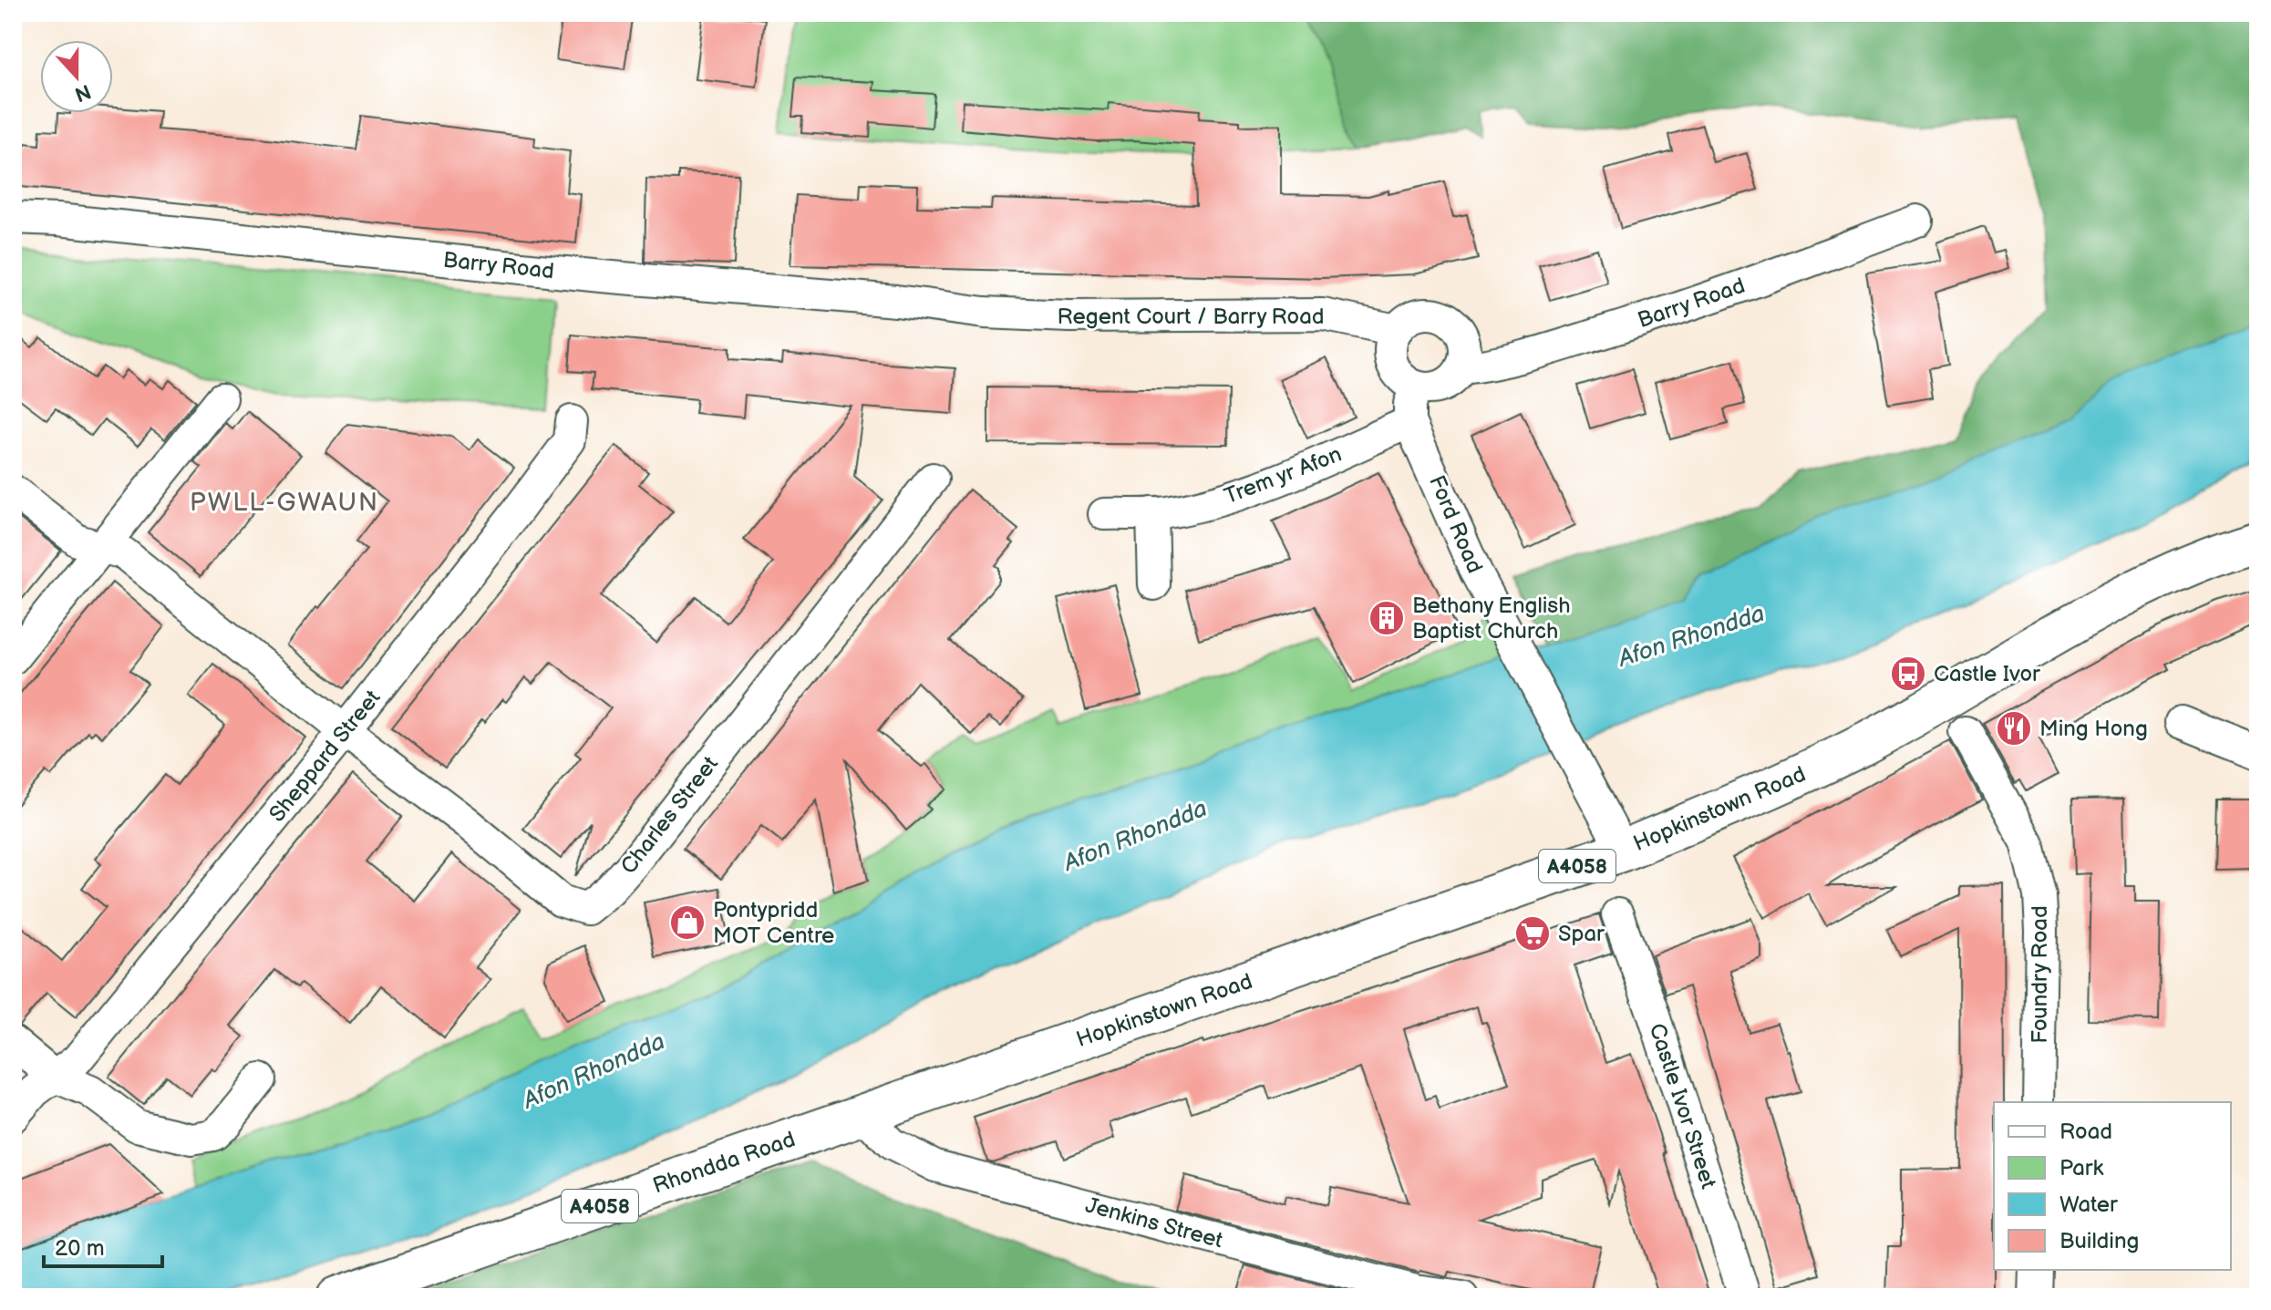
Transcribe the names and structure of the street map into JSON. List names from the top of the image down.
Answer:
{
  "streets": {
    "main road": ["Hopkinstown Road", "A4058", "Rhondda Road"],
    "street": [
      "Barry Road",
      "Regent Court / Barry Road",
      "Trem yr Afon",
      "Ford Road",
      "Sheppard Street",
      "Charles Street",
      "Foundry Road",
      "Castle Ivor Street",
      "Jenkins Street"
    ]
  },
  "crossings": [
    ["Barry Road", "Regent Court / Barry Road"],
    ["Trem yr Afon", "Ford Road"],
    ["Ford Road", "Hopkinstown Road"],
    ["Sheppard Street", "Charles Street"],
    ["Hopkinstown Road", "Rhondda Road"],
    ["Hopkinstown Road", "Jenkins Street"],
    ["Rhondda Road", "Jenkins Street"]
  ],
  "districts": ["PWLL-GWAUN"],
  "water": ["Afon Rhondda"],
  "places": {
    "building": ["Bethany English Baptist Church"],
    "bus stop": ["Castle Ivor"],
    "restaurant": ["Ming Hong"],
    "shop": ["Pontypridd MOT Centre"],
    "supermarket": ["Spar"]
  },
  "legend": [
    "Road",
    "Park",
    "Water",
    "Building"
  ],
  "scale_bar": "20 m",
  "north": "bottom"
}
